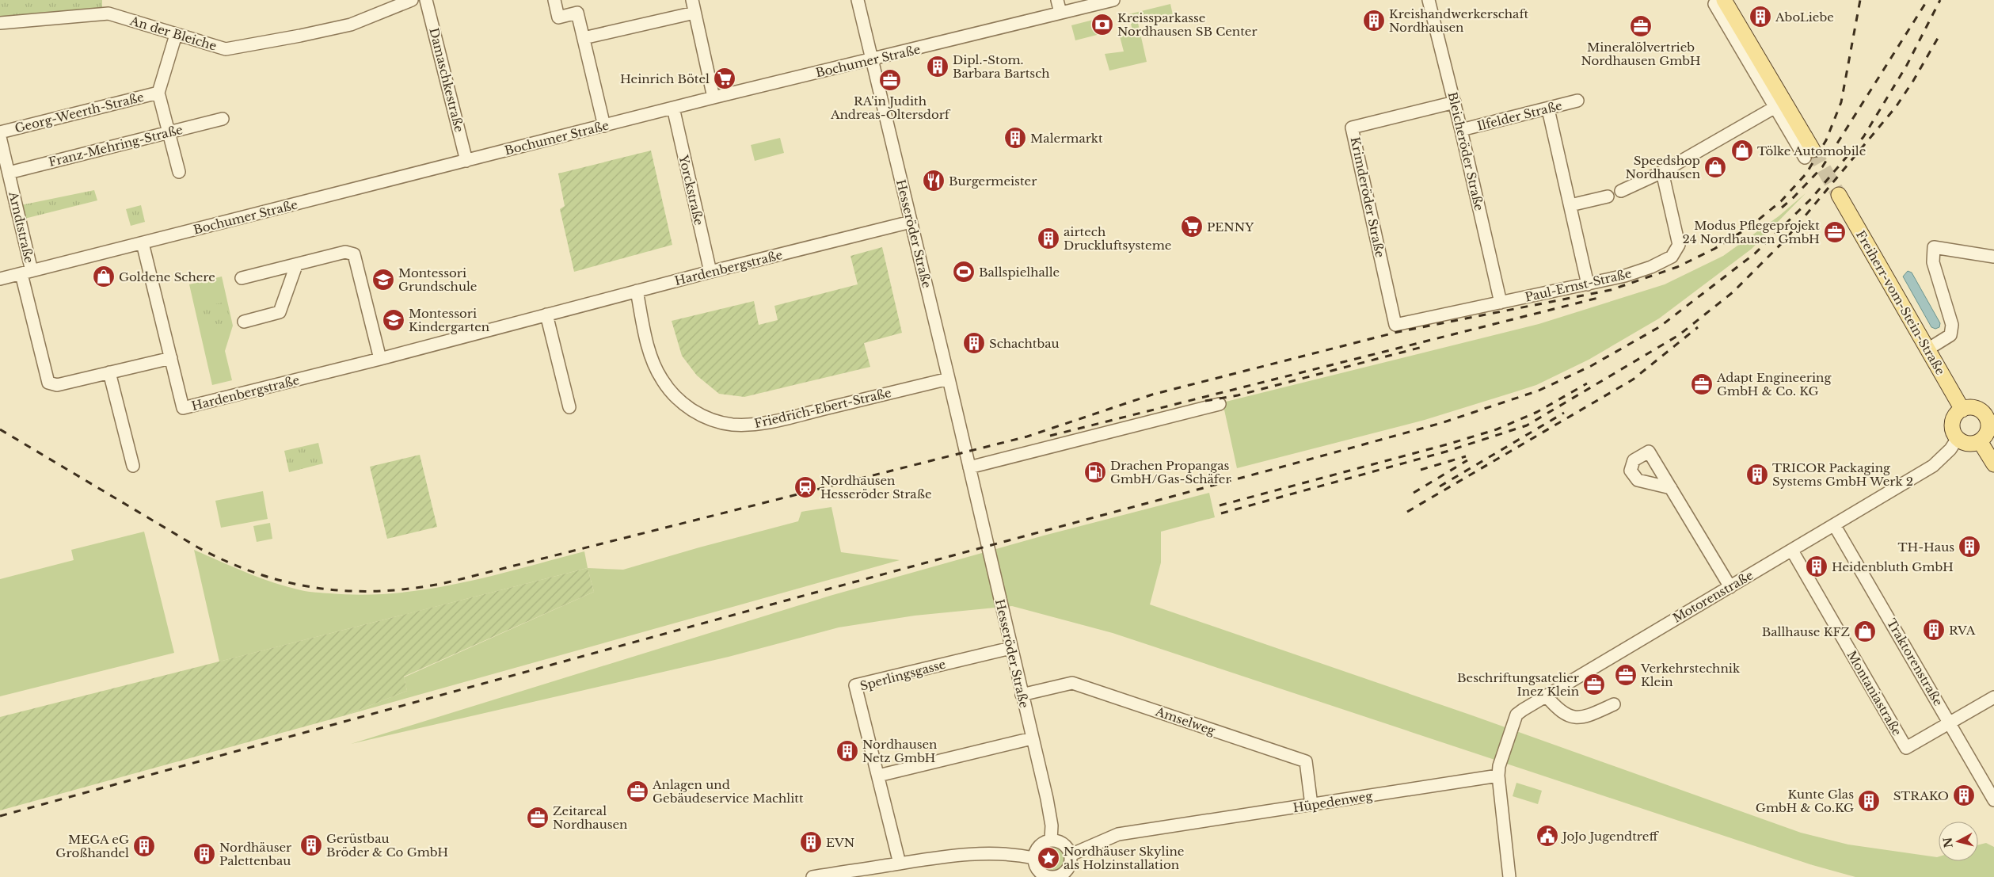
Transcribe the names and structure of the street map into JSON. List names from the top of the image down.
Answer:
{
  "streets": {
    "main road": ["Freiherr-vom-Stein-Straße"],
    "street": [
      "An der Bleiche",
      "Bochumer Straße",
      "Damaschkestraße",
      "Georg-Weerth-Straße",
      "Ilfelder Straße",
      "Franz-Mehring-Straße",
      "Bleicheröder Straße",
      "Yorckstraße",
      "Krimderöder Straße",
      "Arndtstraße",
      "Hesseröder Straße",
      "Hardenbergstraße",
      "Paul-Ernst-Straße",
      "Friedrich-Ebert-Straße",
      "Motorenstraße",
      "Traktorenstraße",
      "Sperlingsgasse",
      "Montaniastraße",
      "Amselweg",
      "Hüpedenweg"
    ]
  },
  "crossings": [
    ["Bochumer Straße", "Damaschkestraße"],
    ["Bochumer Straße", "Yorckstraße"],
    ["Bochumer Straße", "Arndtstraße"],
    ["Bochumer Straße", "Hesseröder Straße"],
    ["Bochumer Straße", "Hardenbergstraße"],
    ["Ilfelder Straße", "Bleicheröder Straße"],
    ["Franz-Mehring-Straße", "Arndtstraße"],
    ["Bleicheröder Straße", "Krimderöder Straße"],
    ["Bleicheröder Straße", "Paul-Ernst-Straße"],
    ["Yorckstraße", "Hardenbergstraße"],
    ["Krimderöder Straße", "Paul-Ernst-Straße"],
    ["Hesseröder Straße", "Hardenbergstraße"],
    ["Hesseröder Straße", "Friedrich-Ebert-Straße"],
    ["Hesseröder Straße", "Sperlingsgasse"],
    ["Hesseröder Straße", "Amselweg"],
    ["Hesseröder Straße", "Hüpedenweg"],
    ["Hardenbergstraße", "Friedrich-Ebert-Straße"],
    ["Freiherr-vom-Stein-Straße", "Motorenstraße"],
    ["Motorenstraße", "Traktorenstraße"],
    ["Motorenstraße", "Montaniastraße"],
    ["Motorenstraße", "Hüpedenweg"],
    ["Traktorenstraße", "Montaniastraße"],
    ["Amselweg", "Hüpedenweg"]
  ],
  "places": {
    "building": [
      "AboLiebe",
      "Kreishandwerkerschaft Nordhausen",
      "Dipl.-Stom. Barbara Bartsch",
      "Malermarkt",
      "airtech Druckluftsysteme",
      "Schachtbau",
      "TRICOR Packaging Systems GmbH Werk 2",
      "TH-Haus",
      "Heidenbluth GmbH",
      "RVA",
      "Nordhausen Netz GmbH",
      "STRAKO",
      "Kunte Glas GmbH & Co.KG",
      "EVN",
      "Gerüstbau Bröder & Co GmbH",
      "MEGA eG Großhandel",
      "Nordhäuser Palettenbau"
    ],
    "bank": ["Kreissparkasse Nordhausen SB Center"],
    "office": [
      "Mineralölvertrieb Nordhausen GmbH",
      "RA'in Judith Andreas-Oltersdorf",
      "Modus Pflegeprojekt 24 Nordhausen GmbH",
      "Adapt Engineering GmbH & Co. KG",
      "Verkehrstechnik Klein",
      "Beschriftungsatelier Inez Klein",
      "Anlagen und Gebäudeservice Machlitt",
      "Zeitareal Nordhausen"
    ],
    "supermarket": ["Heinrich Bötel", "PENNY"],
    "shop": [
      "Tölke Automobile",
      "Speedshop Nordhausen",
      "Goldene Schere",
      "Ballhause KFZ"
    ],
    "restaurant": ["Burgermeister"],
    "sports": ["Ballspielhalle"],
    "school or university": ["Montessori Grundschule", "Montessori Kindergarten"],
    "fuel station": ["Drachen Propangas GmbH/Gas-Schäfer"],
    "station": ["Nordhausen Hesseröder Straße"],
    "public building": ["JoJo Jugendtreff"],
    "place": ["Nordhäuser Skyline als Holzinstallation"]
  },
  "north": "left"
}
